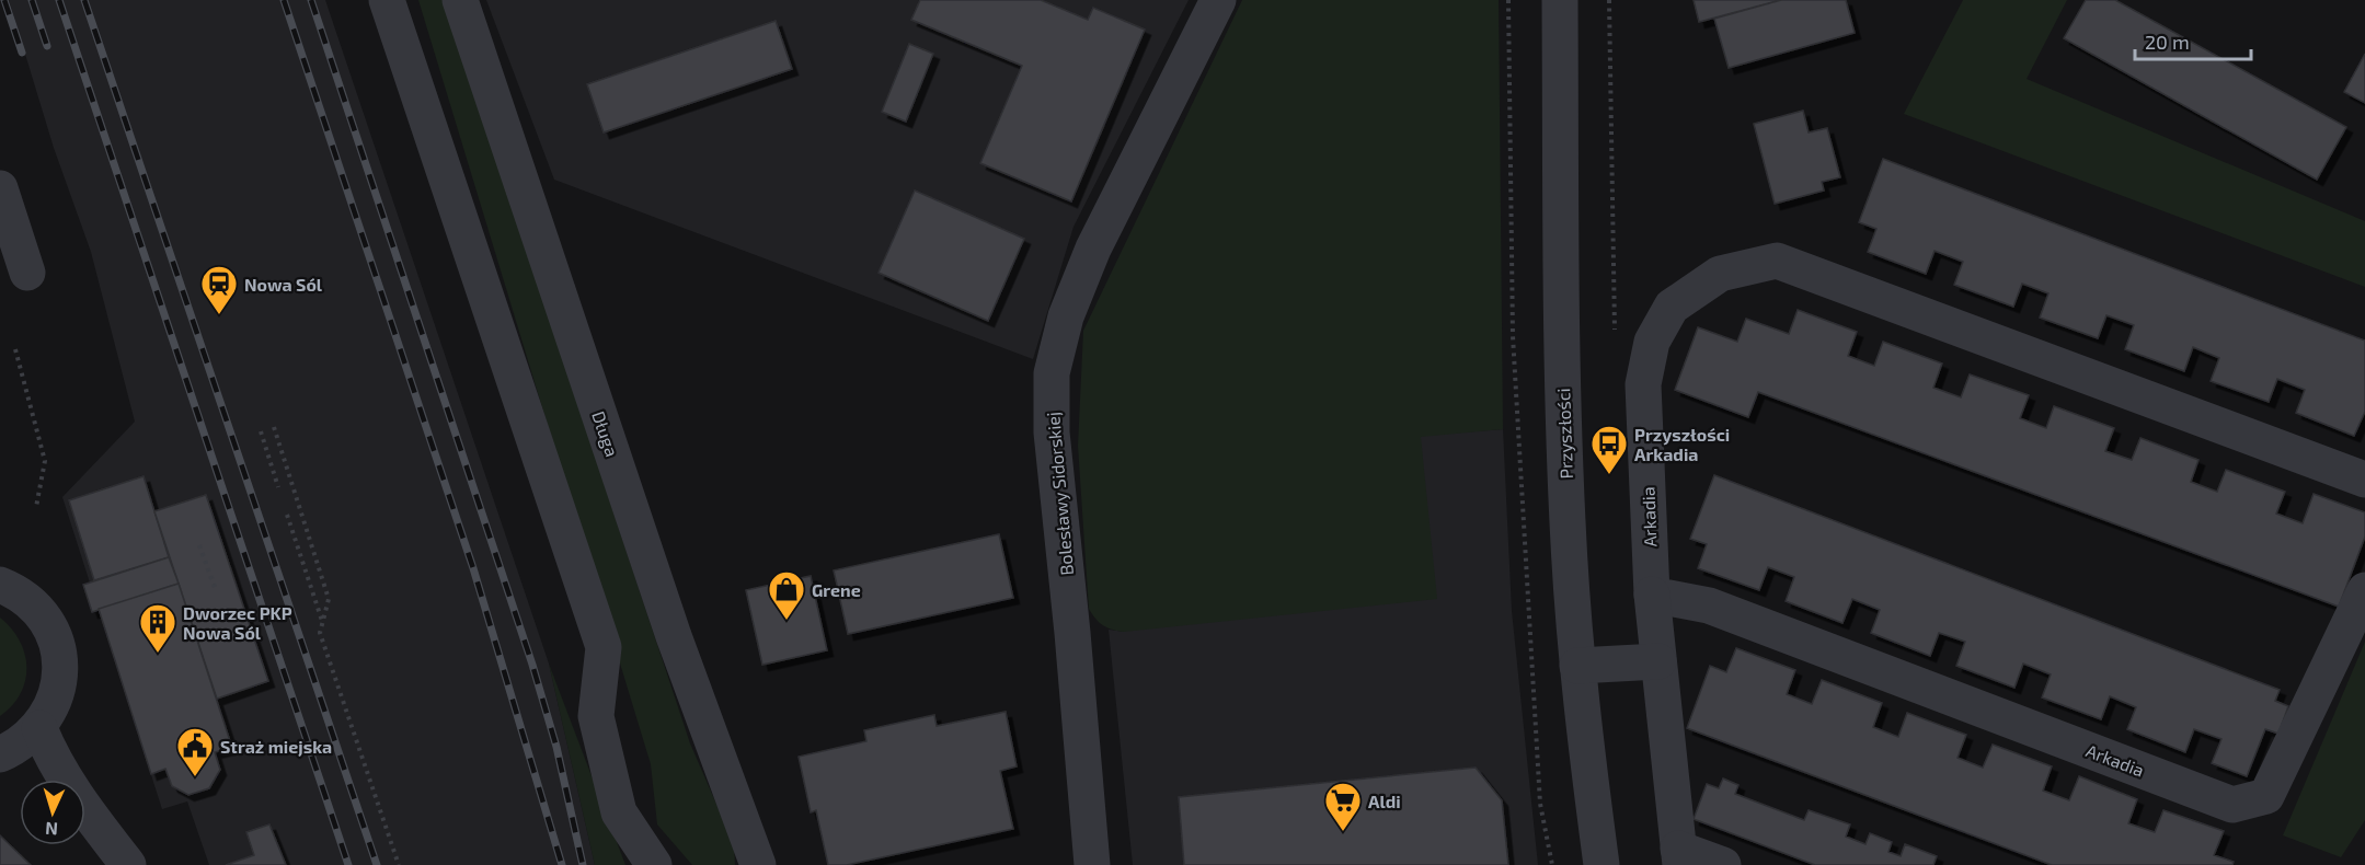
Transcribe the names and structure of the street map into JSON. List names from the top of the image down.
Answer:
{
  "streets": {
    "street": [
      "Długa",
      "Przyszłości",
      "Bolesławy Sidorskiej",
      "Arkadia"
    ]
  },
  "places": {
    "station": ["Nowa Sól"],
    "bus stop": ["Przyszłości Arkadia"],
    "shop": ["Grene"],
    "building": ["Dworzec PKP Nowa Sól"],
    "public building": ["Straż miejska"],
    "supermarket": ["Aldi"]
  },
  "scale_bar": "20 m",
  "north": "bottom"
}
